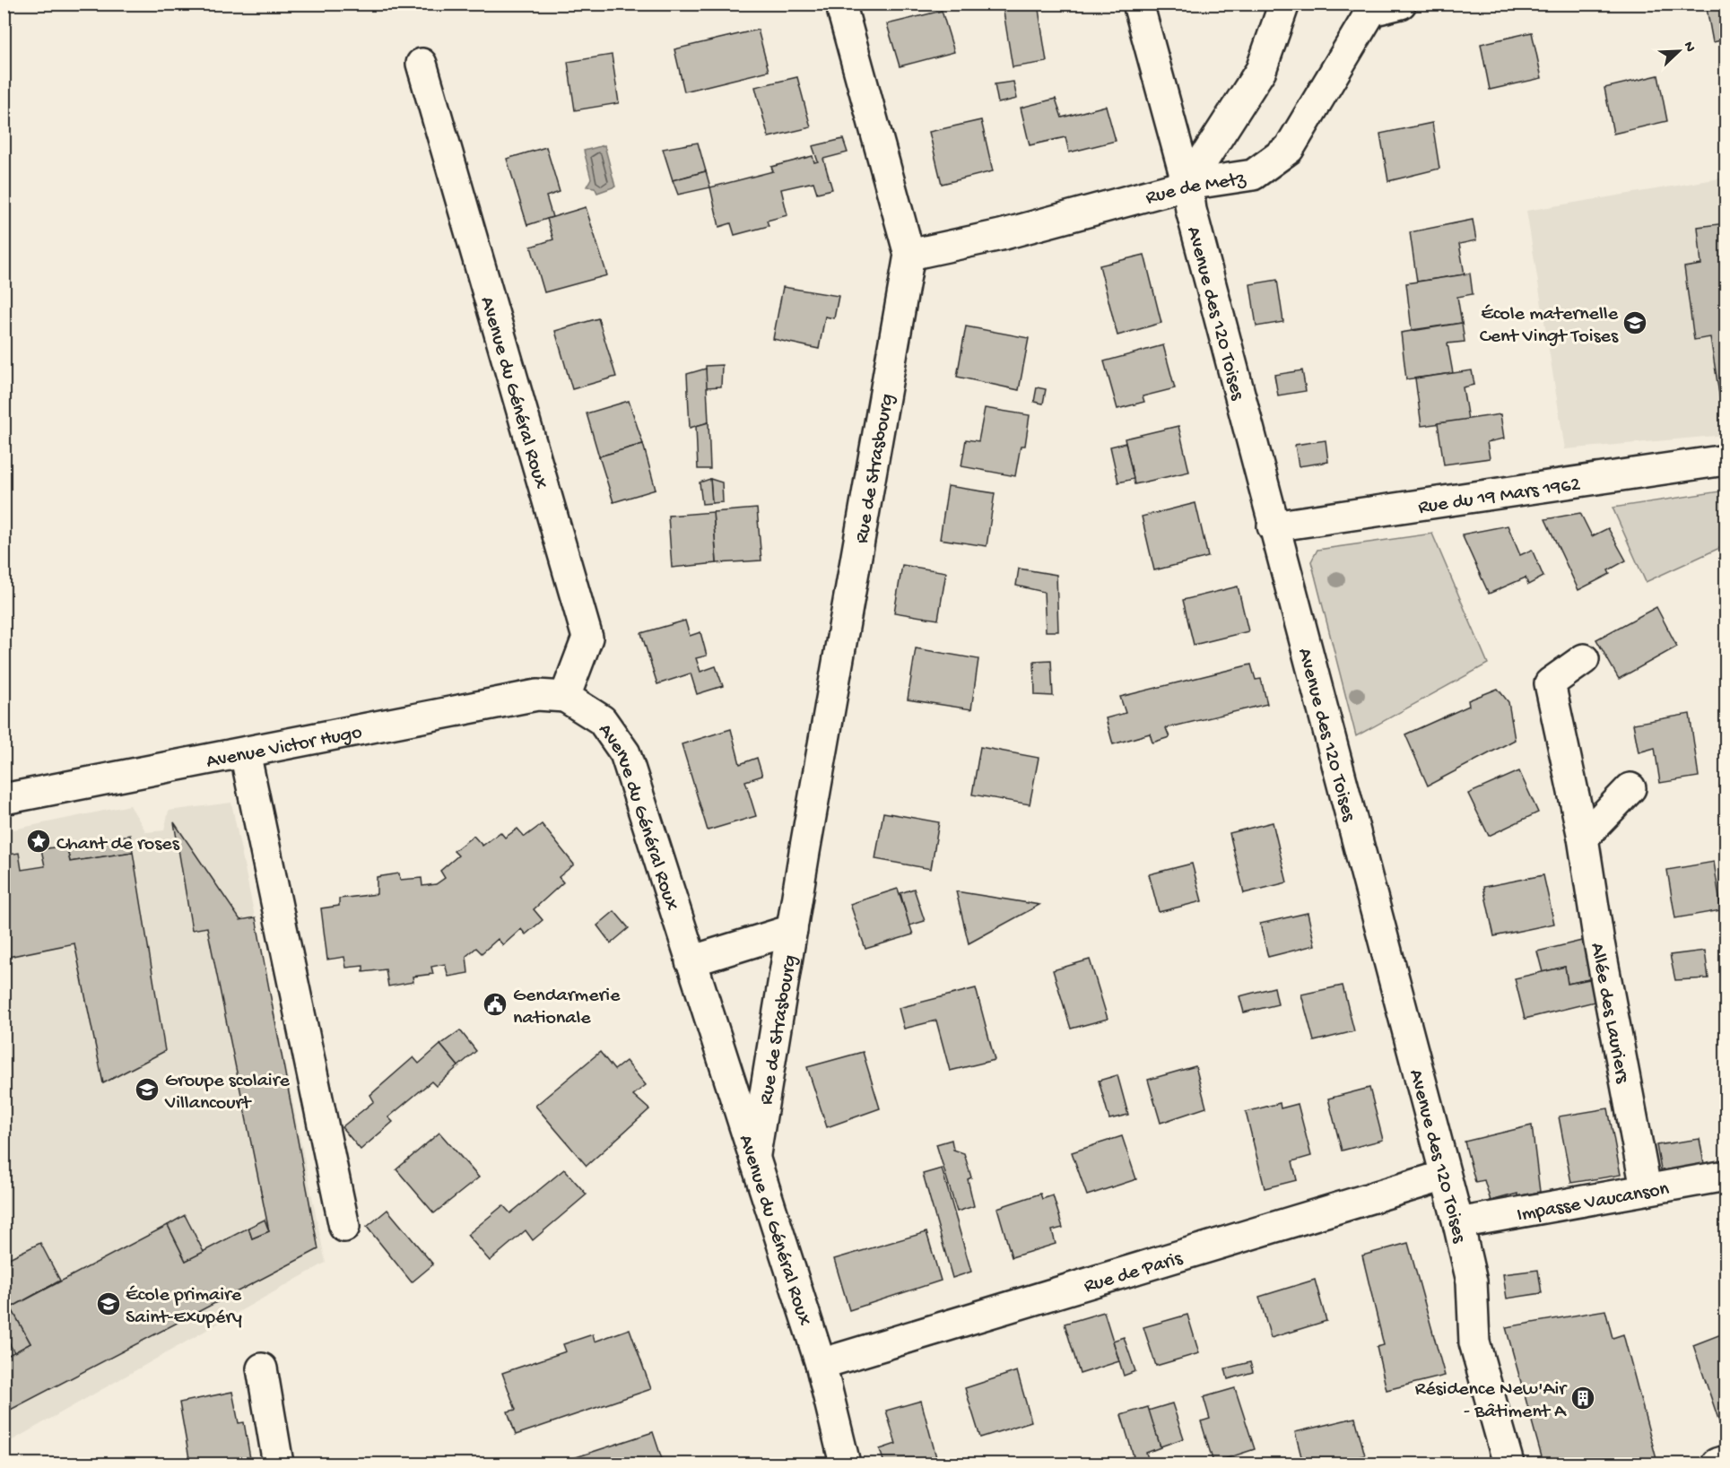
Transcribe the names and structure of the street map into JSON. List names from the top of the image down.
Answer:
{
  "streets": {
    "street": [
      "Rue de Metz",
      "Avenue des 120 Toises",
      "Avenue du Général Roux",
      "Rue de Strasbourg",
      "Rue du 19 Mars 1962",
      "Avenue Victor Hugo",
      "Allée des Lauriers",
      "Impasse Vaucanson",
      "Rue de Paris"
    ]
  },
  "crossings": [
    ["Rue de Metz", "Avenue des 120 Toises"],
    ["Rue de Metz", "Rue de Strasbourg"],
    ["Avenue des 120 Toises", "Rue du 19 Mars 1962"],
    ["Avenue des 120 Toises", "Impasse Vaucanson"],
    ["Avenue des 120 Toises", "Rue de Paris"],
    ["Avenue du Général Roux", "Rue de Strasbourg"],
    ["Avenue du Général Roux", "Avenue Victor Hugo"],
    ["Avenue du Général Roux", "Rue de Paris"],
    ["Allée des Lauriers", "Impasse Vaucanson"]
  ],
  "places": {
    "school or university": ["École maternelle Cent Vingt Toises", "Groupe scolaire Villancourt", "École primaire Saint-Exupéry"],
    "place": ["Chant de roses"],
    "public building": ["Gendarmerie nationale"],
    "building": ["Résidence New'Air - Bâtiment A"]
  },
  "north": "top right"
}
